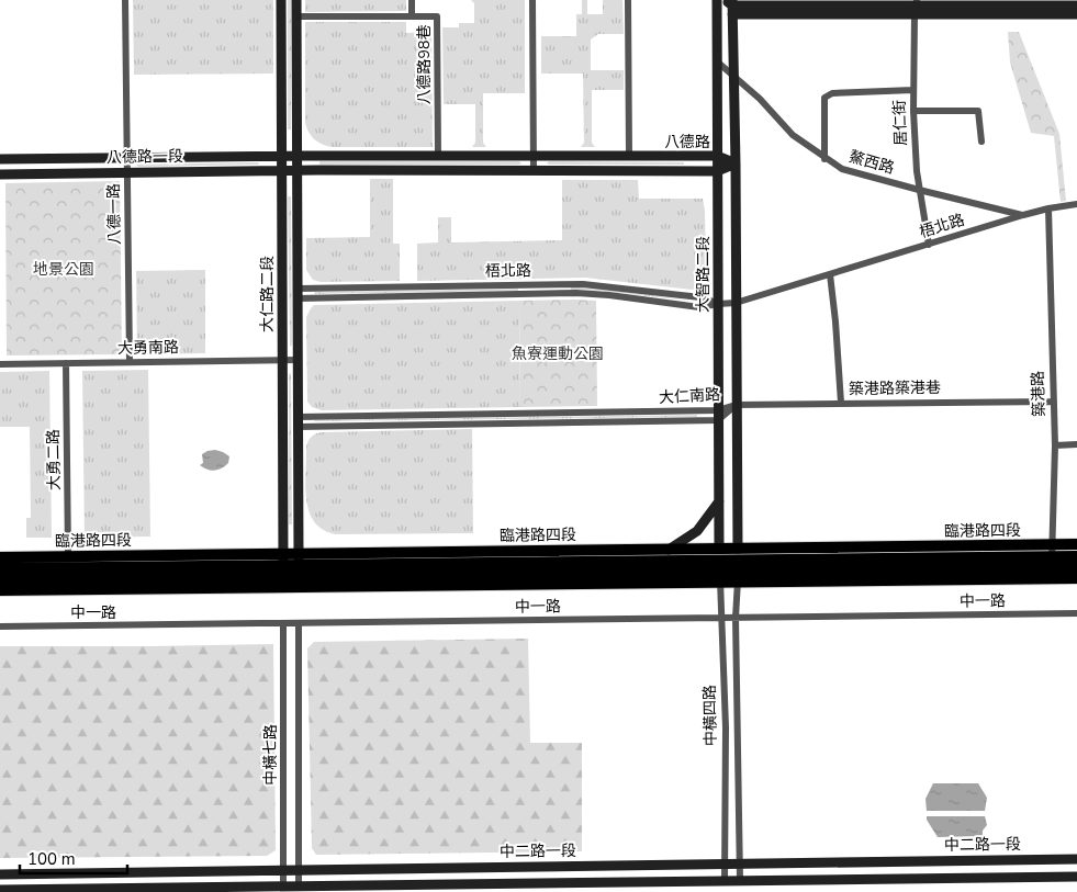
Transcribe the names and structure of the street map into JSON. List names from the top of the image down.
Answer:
{
  "streets": {
    "main road": ["臨港路四段"],
    "street": [
      "八德路98巷",
      "居仁街",
      "八德路",
      "八德路一段",
      "鰲西路",
      "八德一路",
      "梧北路",
      "大智路二段",
      "大仁路二段",
      "大勇南路",
      "築港路築港巷",
      "築港路",
      "大仁南路",
      "大勇二路",
      "中一路",
      "中橫四路",
      "中橫七路",
      "中二路一段"
    ]
  },
  "crossings": [
    ["八德路98巷", "八德路"],
    ["居仁街", "鰲西路"],
    ["居仁街", "梧北路"],
    ["八德路", "八德路一段"],
    ["八德路", "大智路二段"],
    ["八德路", "大仁路二段"],
    ["八德路一段", "八德一路"],
    ["八德路一段", "大仁路二段"],
    ["鰲西路", "梧北路"],
    ["鰲西路", "大智路二段"],
    ["八德一路", "大勇南路"],
    ["梧北路", "大智路二段"],
    ["梧北路", "大仁路二段"],
    ["梧北路", "築港路"],
    ["大智路二段", "大仁南路"],
    ["大智路二段", "臨港路四段"],
    ["大智路二段", "中橫四路"],
    ["大仁路二段", "大勇南路"],
    ["大仁路二段", "大仁南路"],
    ["大仁路二段", "臨港路四段"],
    ["大勇南路", "大勇二路"],
    ["築港路築港巷", "築港路"],
    ["築港路築港巷", "大仁南路"],
    ["築港路", "臨港路四段"],
    ["大勇二路", "臨港路四段"],
    ["臨港路四段", "中橫四路"],
    ["中一路", "中橫四路"],
    ["中一路", "中橫七路"],
    ["中橫四路", "中二路一段"],
    ["中橫七路", "中二路一段"]
  ],
  "parks": ["地景公園", "魚寮運動公園"],
  "scale_bar": "100 m"
}
